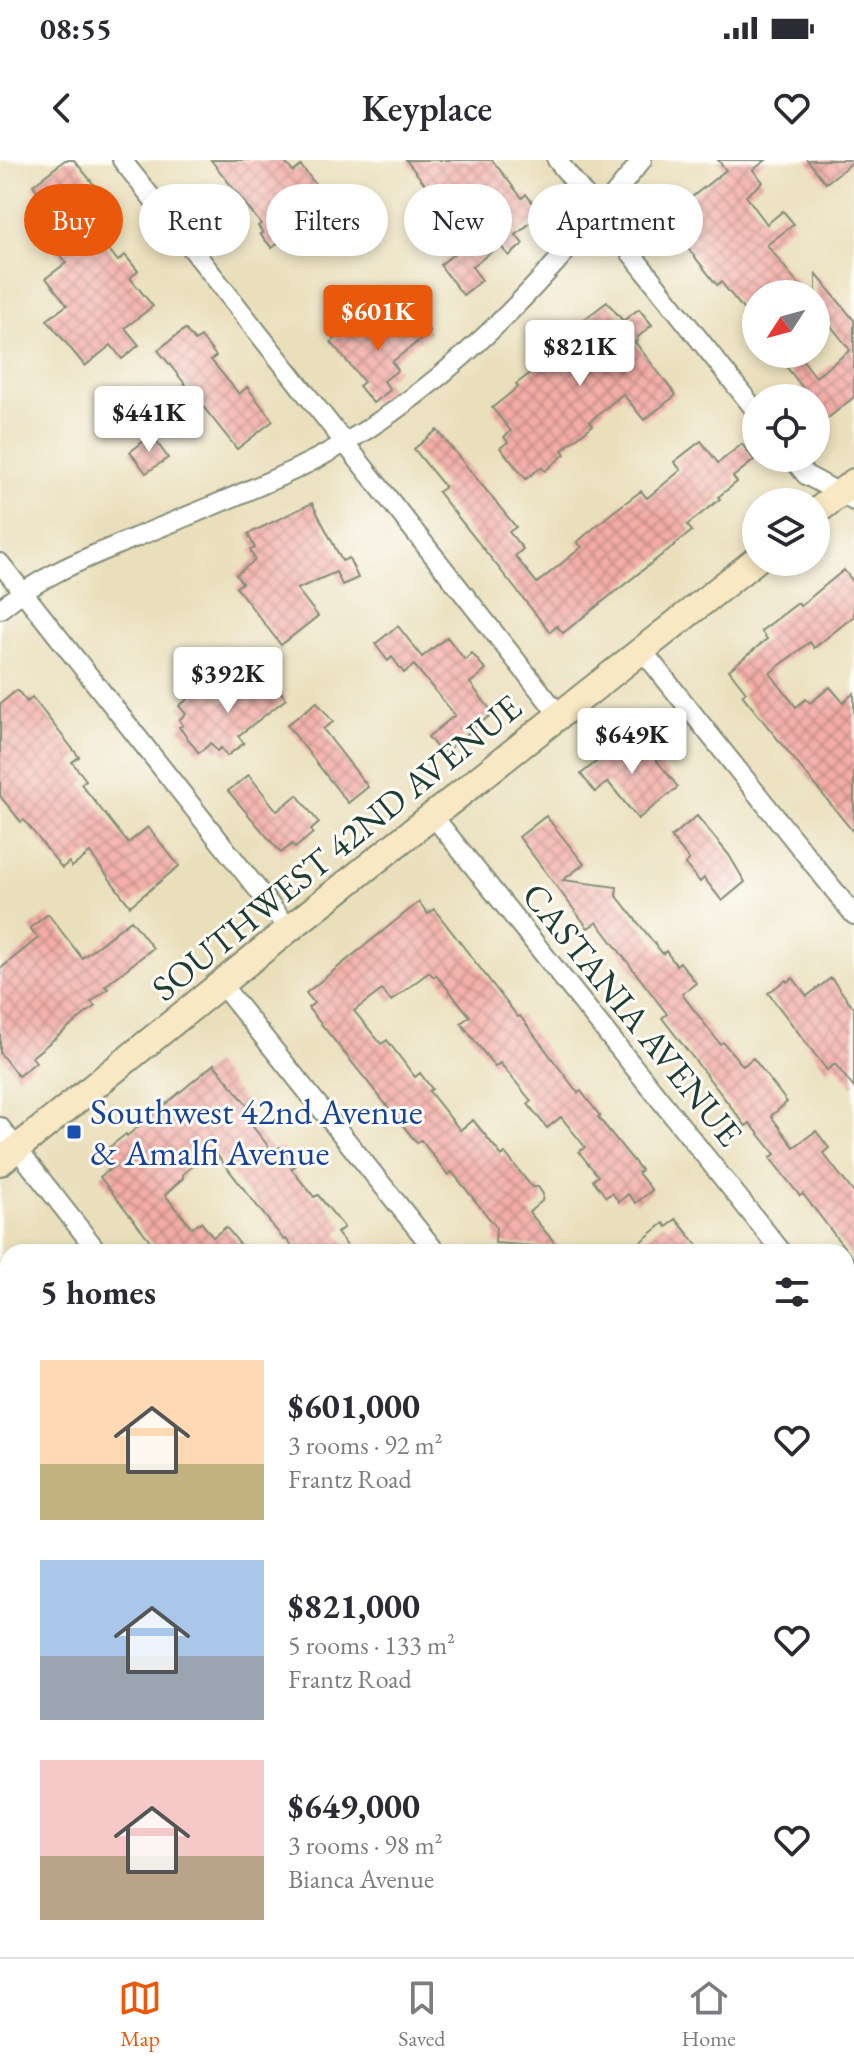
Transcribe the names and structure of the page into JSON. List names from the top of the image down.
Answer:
{
  "streets": {
    "main road": ["SOUTHWEST 42ND AVENUE"],
    "street": ["CASTANIA AVENUE"]
  },
  "crossings": [
    ["SOUTHWEST 42ND AVENUE", "CASTANIA AVENUE"]
  ],
  "places": {
    "transit": ["Southwest 42nd Avenue & Amalfi Avenue"]
  },
  "north": "bottom left",
  "page": {
    "status": "08:55",
    "header": "Keyplace",
    "chip": [
      "Buy",
      "Rent",
      "Filters",
      "New",
      "Apartment"
    ],
    "price": [
      "$601K",
      "$821K",
      "$441K",
      "$392K",
      "$649K"
    ],
    "heading": "5 homes",
    "list": [
      {
        "name": "$601,000",
        "note": "3 rooms · 92 m² · Frantz Road"
      },
      {
        "name": "$821,000",
        "note": "5 rooms · 133 m² · Frantz Road"
      },
      {
        "name": "$649,000",
        "note": "3 rooms · 98 m² · Bianca Avenue"
      }
    ],
    "tabs": ["Map", "Saved", "Home"]
  }
}
